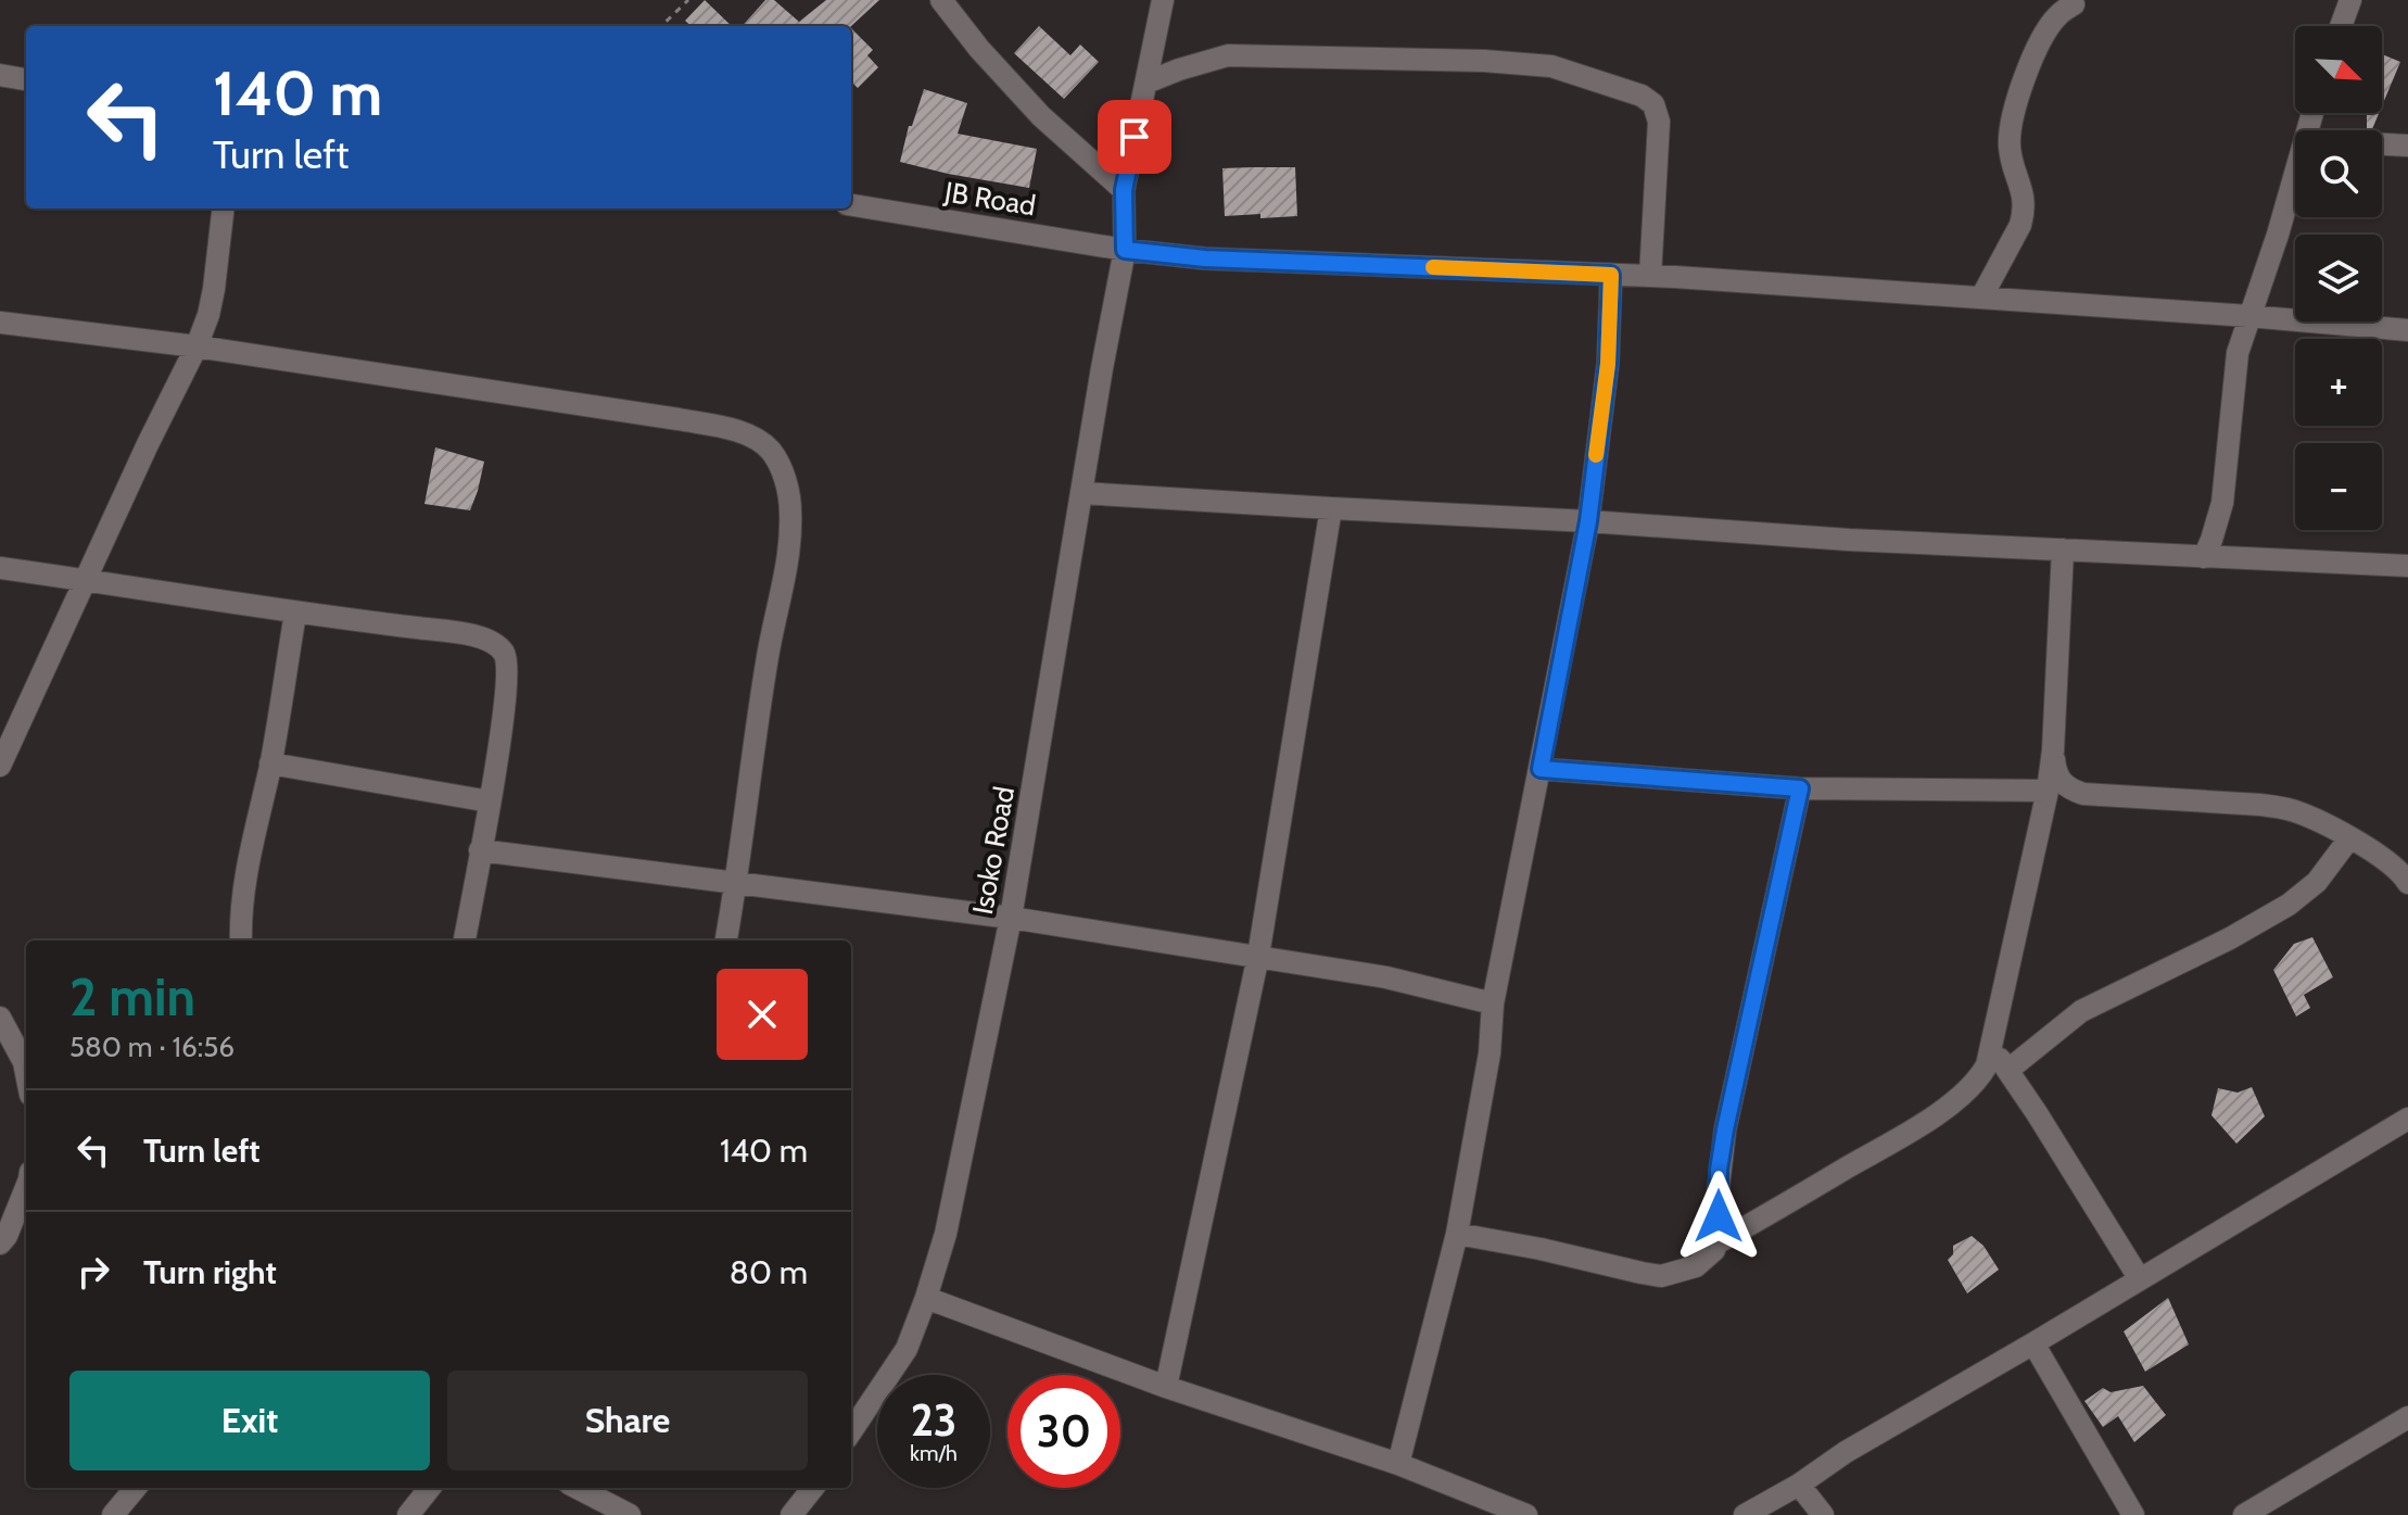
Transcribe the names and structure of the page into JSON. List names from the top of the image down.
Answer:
{
  "streets": {
    "street": ["JB Road", "Isoko Road"]
  },
  "crossings": [
    ["JB Road", "Isoko Road"]
  ],
  "north": "bottom right",
  "page": {
    "map_buttons": ["+", "−"],
    "turn": ["140 m", "Turn left"],
    "heading": ["2 min", "580 m · 16:56"],
    "list": [
      {
        "name": "Turn left",
        "value": "140 m"
      },
      {
        "name": "Turn right",
        "value": "80 m"
      }
    ],
    "buttons": ["Exit", "Share"],
    "speed": "23 km/h",
    "limit": "30"
  }
}
